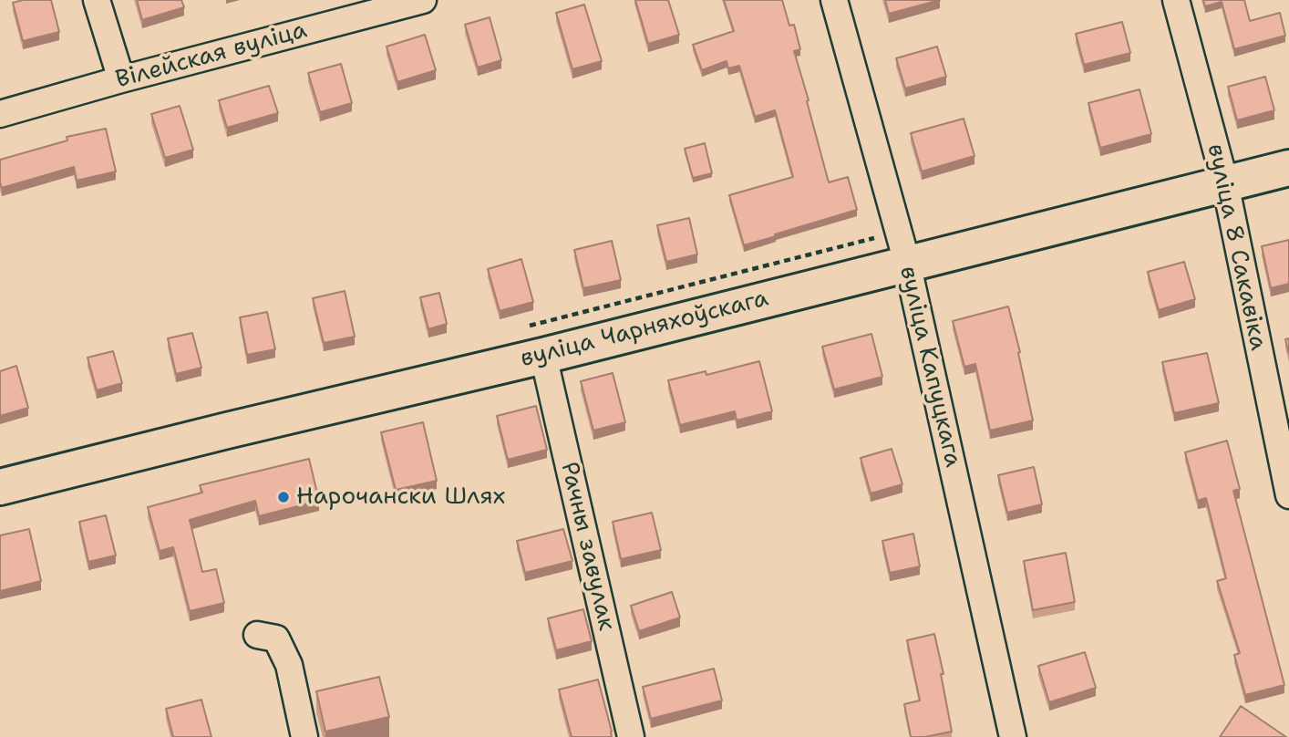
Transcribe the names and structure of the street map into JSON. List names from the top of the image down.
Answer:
{
  "streets": {
    "main road": ["вуліца Чарняхоўскага"],
    "street": [
      "Вілейская вуліца",
      "вуліца 8 Сакавіка",
      "вуліца Капуцкага",
      "Рачны завулак"
    ]
  },
  "crossings": [
    ["вуліца 8 Сакавіка", "вуліца Чарняхоўскага"],
    ["вуліца Чарняхоўскага", "вуліца Капуцкага"],
    ["вуліца Чарняхоўскага", "Рачны завулак"]
  ],
  "places": ["Нарочански Шлях"]
}
